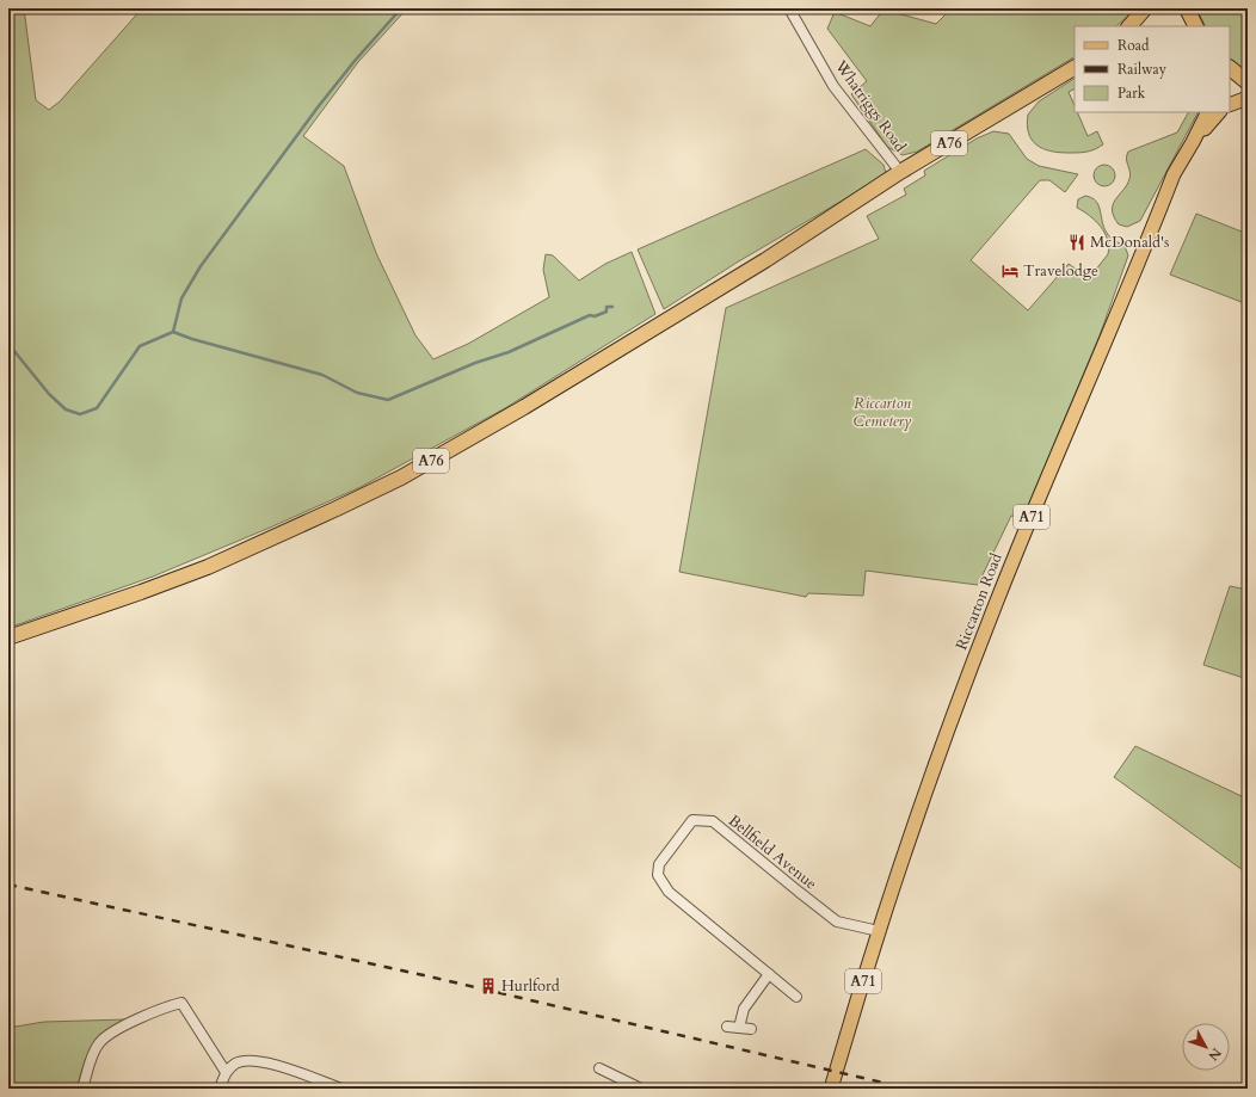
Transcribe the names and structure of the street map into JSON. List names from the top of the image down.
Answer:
{
  "streets": {
    "highway": ["A76"],
    "main road": ["A71", "Riccarton Road"],
    "street": ["Whatriggs Road", "Bellfield Avenue"]
  },
  "crossings": [
    ["Whatriggs Road", "A76"],
    ["Riccarton Road", "Bellfield Avenue"]
  ],
  "parks": ["Riccarton Cemetery"],
  "places": {
    "restaurant": ["McDonald's"],
    "hotel": ["Travelodge"],
    "building": ["Hurlford"]
  },
  "legend": ["Road", "Railway", "Park"],
  "north": "bottom right"
}
